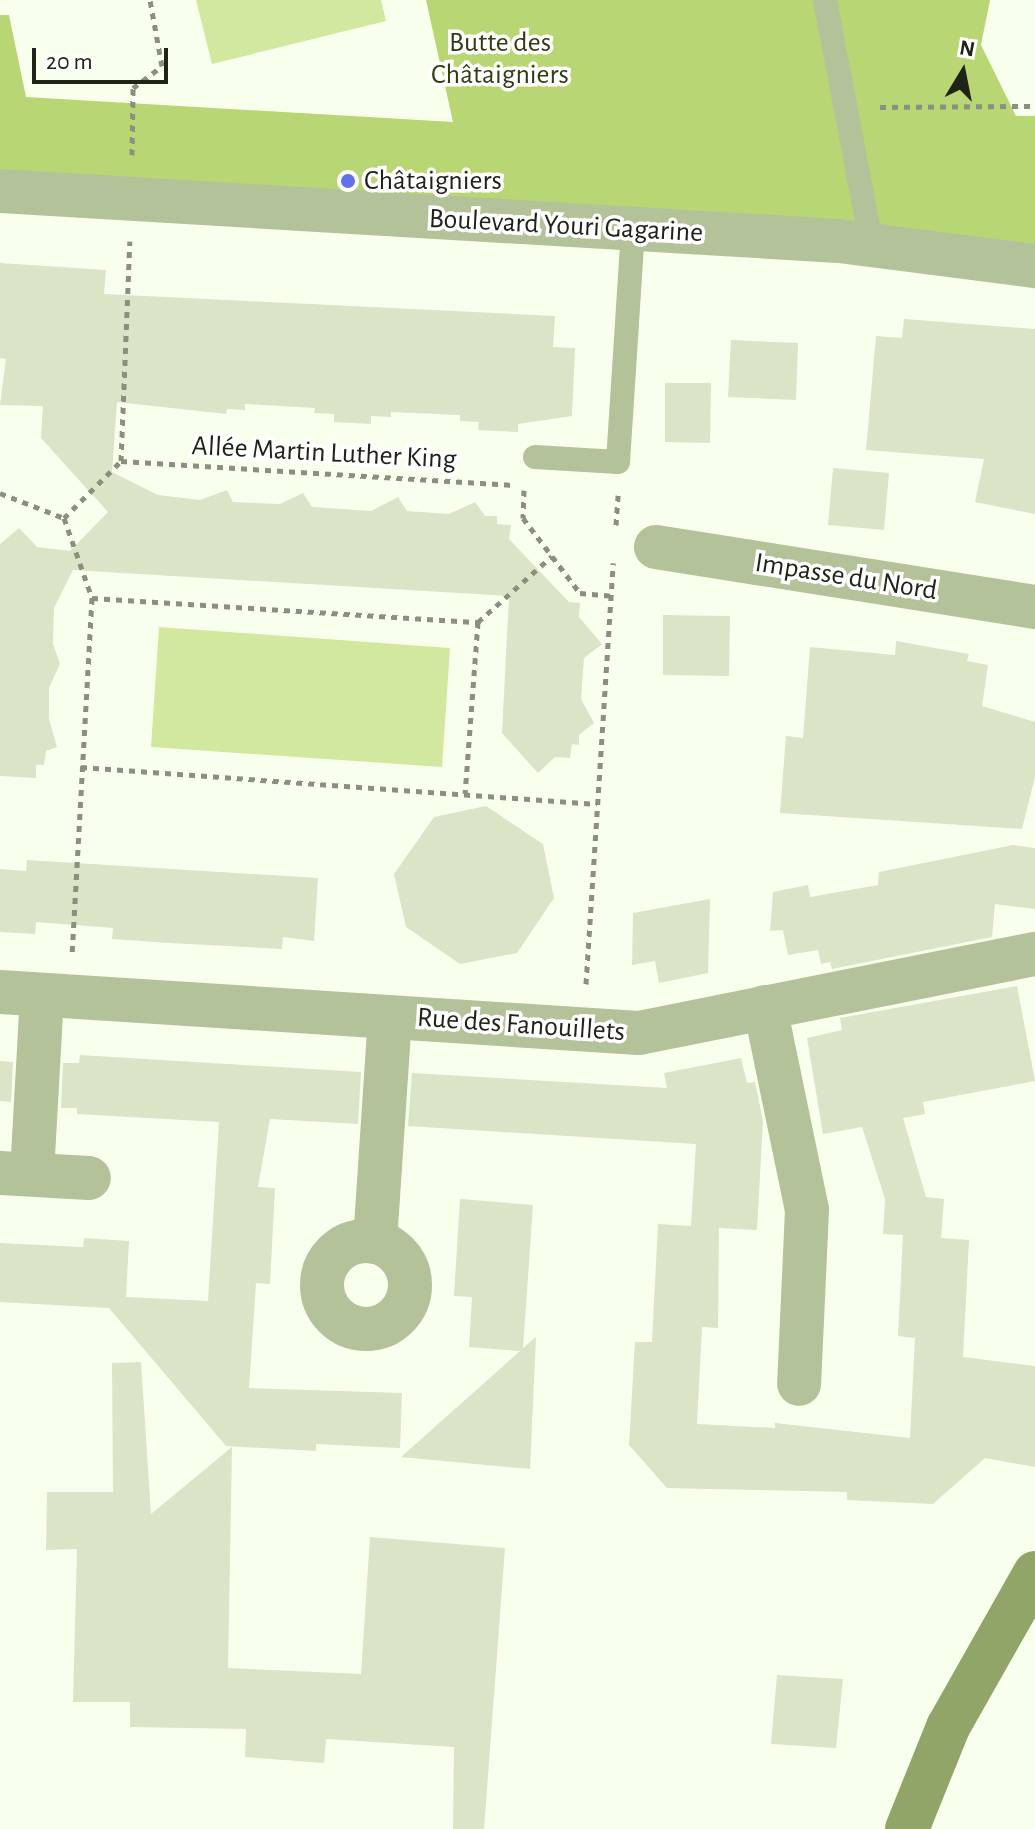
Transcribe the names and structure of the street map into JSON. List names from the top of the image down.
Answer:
{
  "streets": {
    "street": ["Boulevard Youri Gagarine", "Impasse du Nord", "Rue des Fanouillets"],
    "path": ["Allée Martin Luther King"]
  },
  "parks": ["Butte des Châtaigniers"],
  "places": ["Châtaigniers"],
  "scale_bar": "20 m",
  "north": "top"
}
